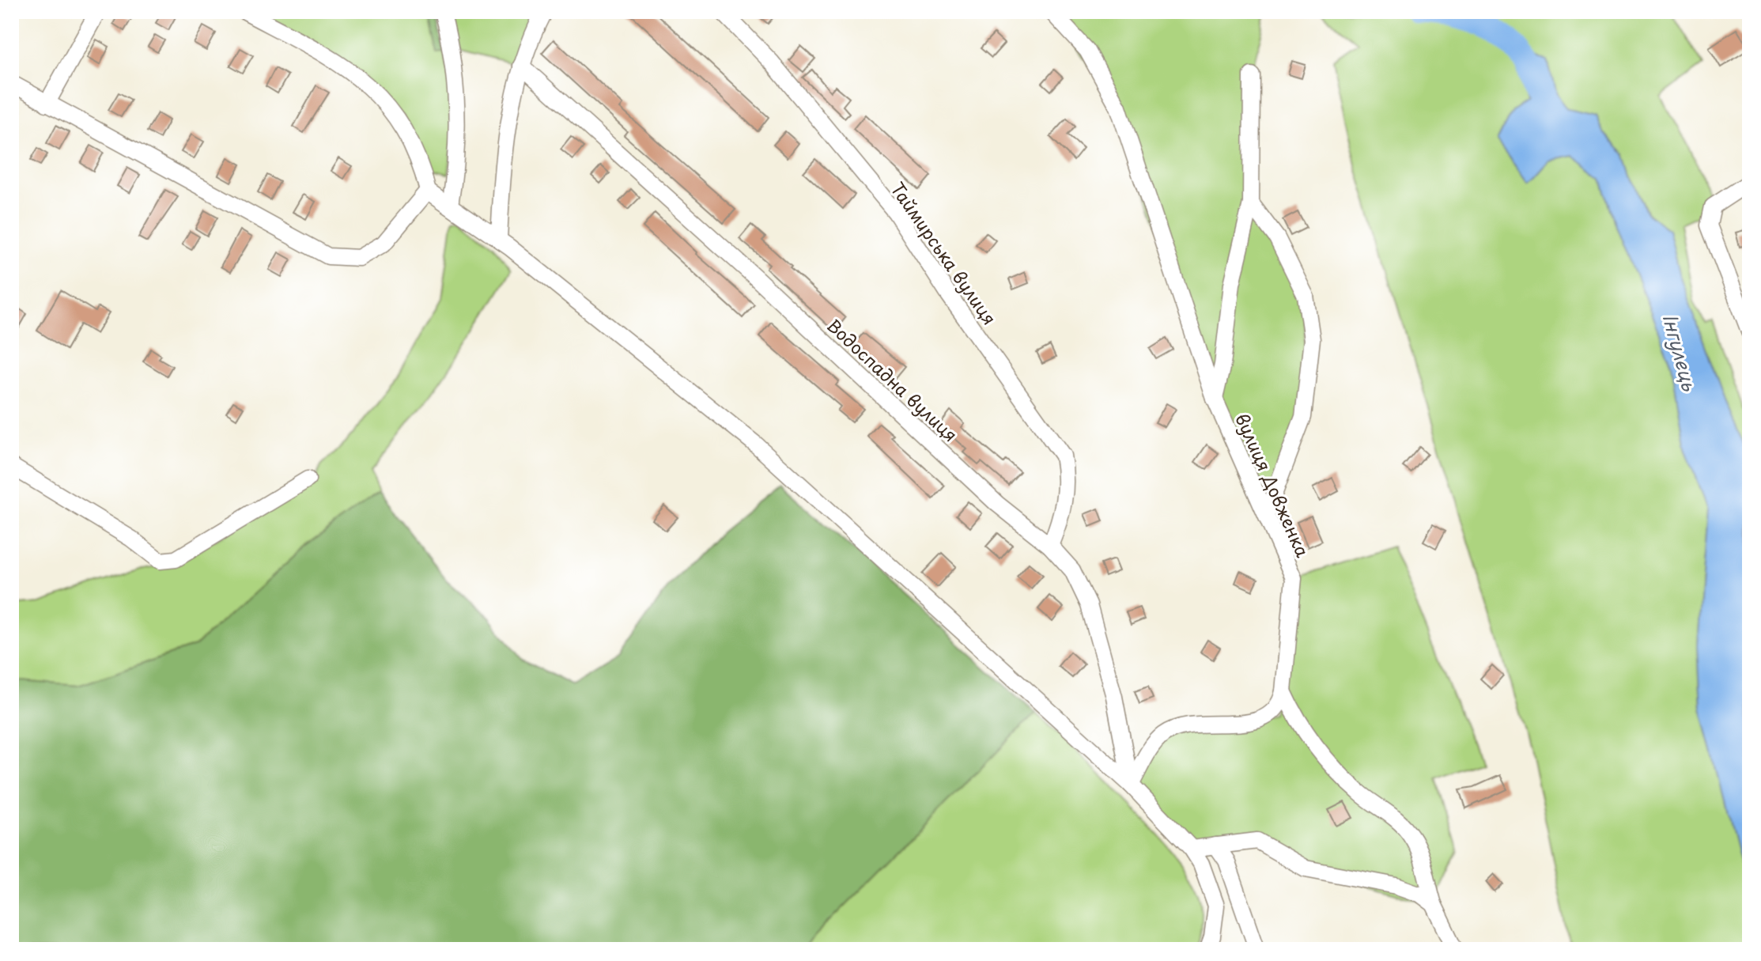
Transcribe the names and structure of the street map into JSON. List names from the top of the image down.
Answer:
{
  "streets": {
    "street": ["Таймирська вулиця", "Водоспадна вулиця", "вулиця Довженка"]
  },
  "crossings": [
    ["Таймирська вулиця", "Водоспадна вулиця"],
    ["Водоспадна вулиця", "вулиця Довженка"]
  ],
  "water": ["Інгулець"]
}
